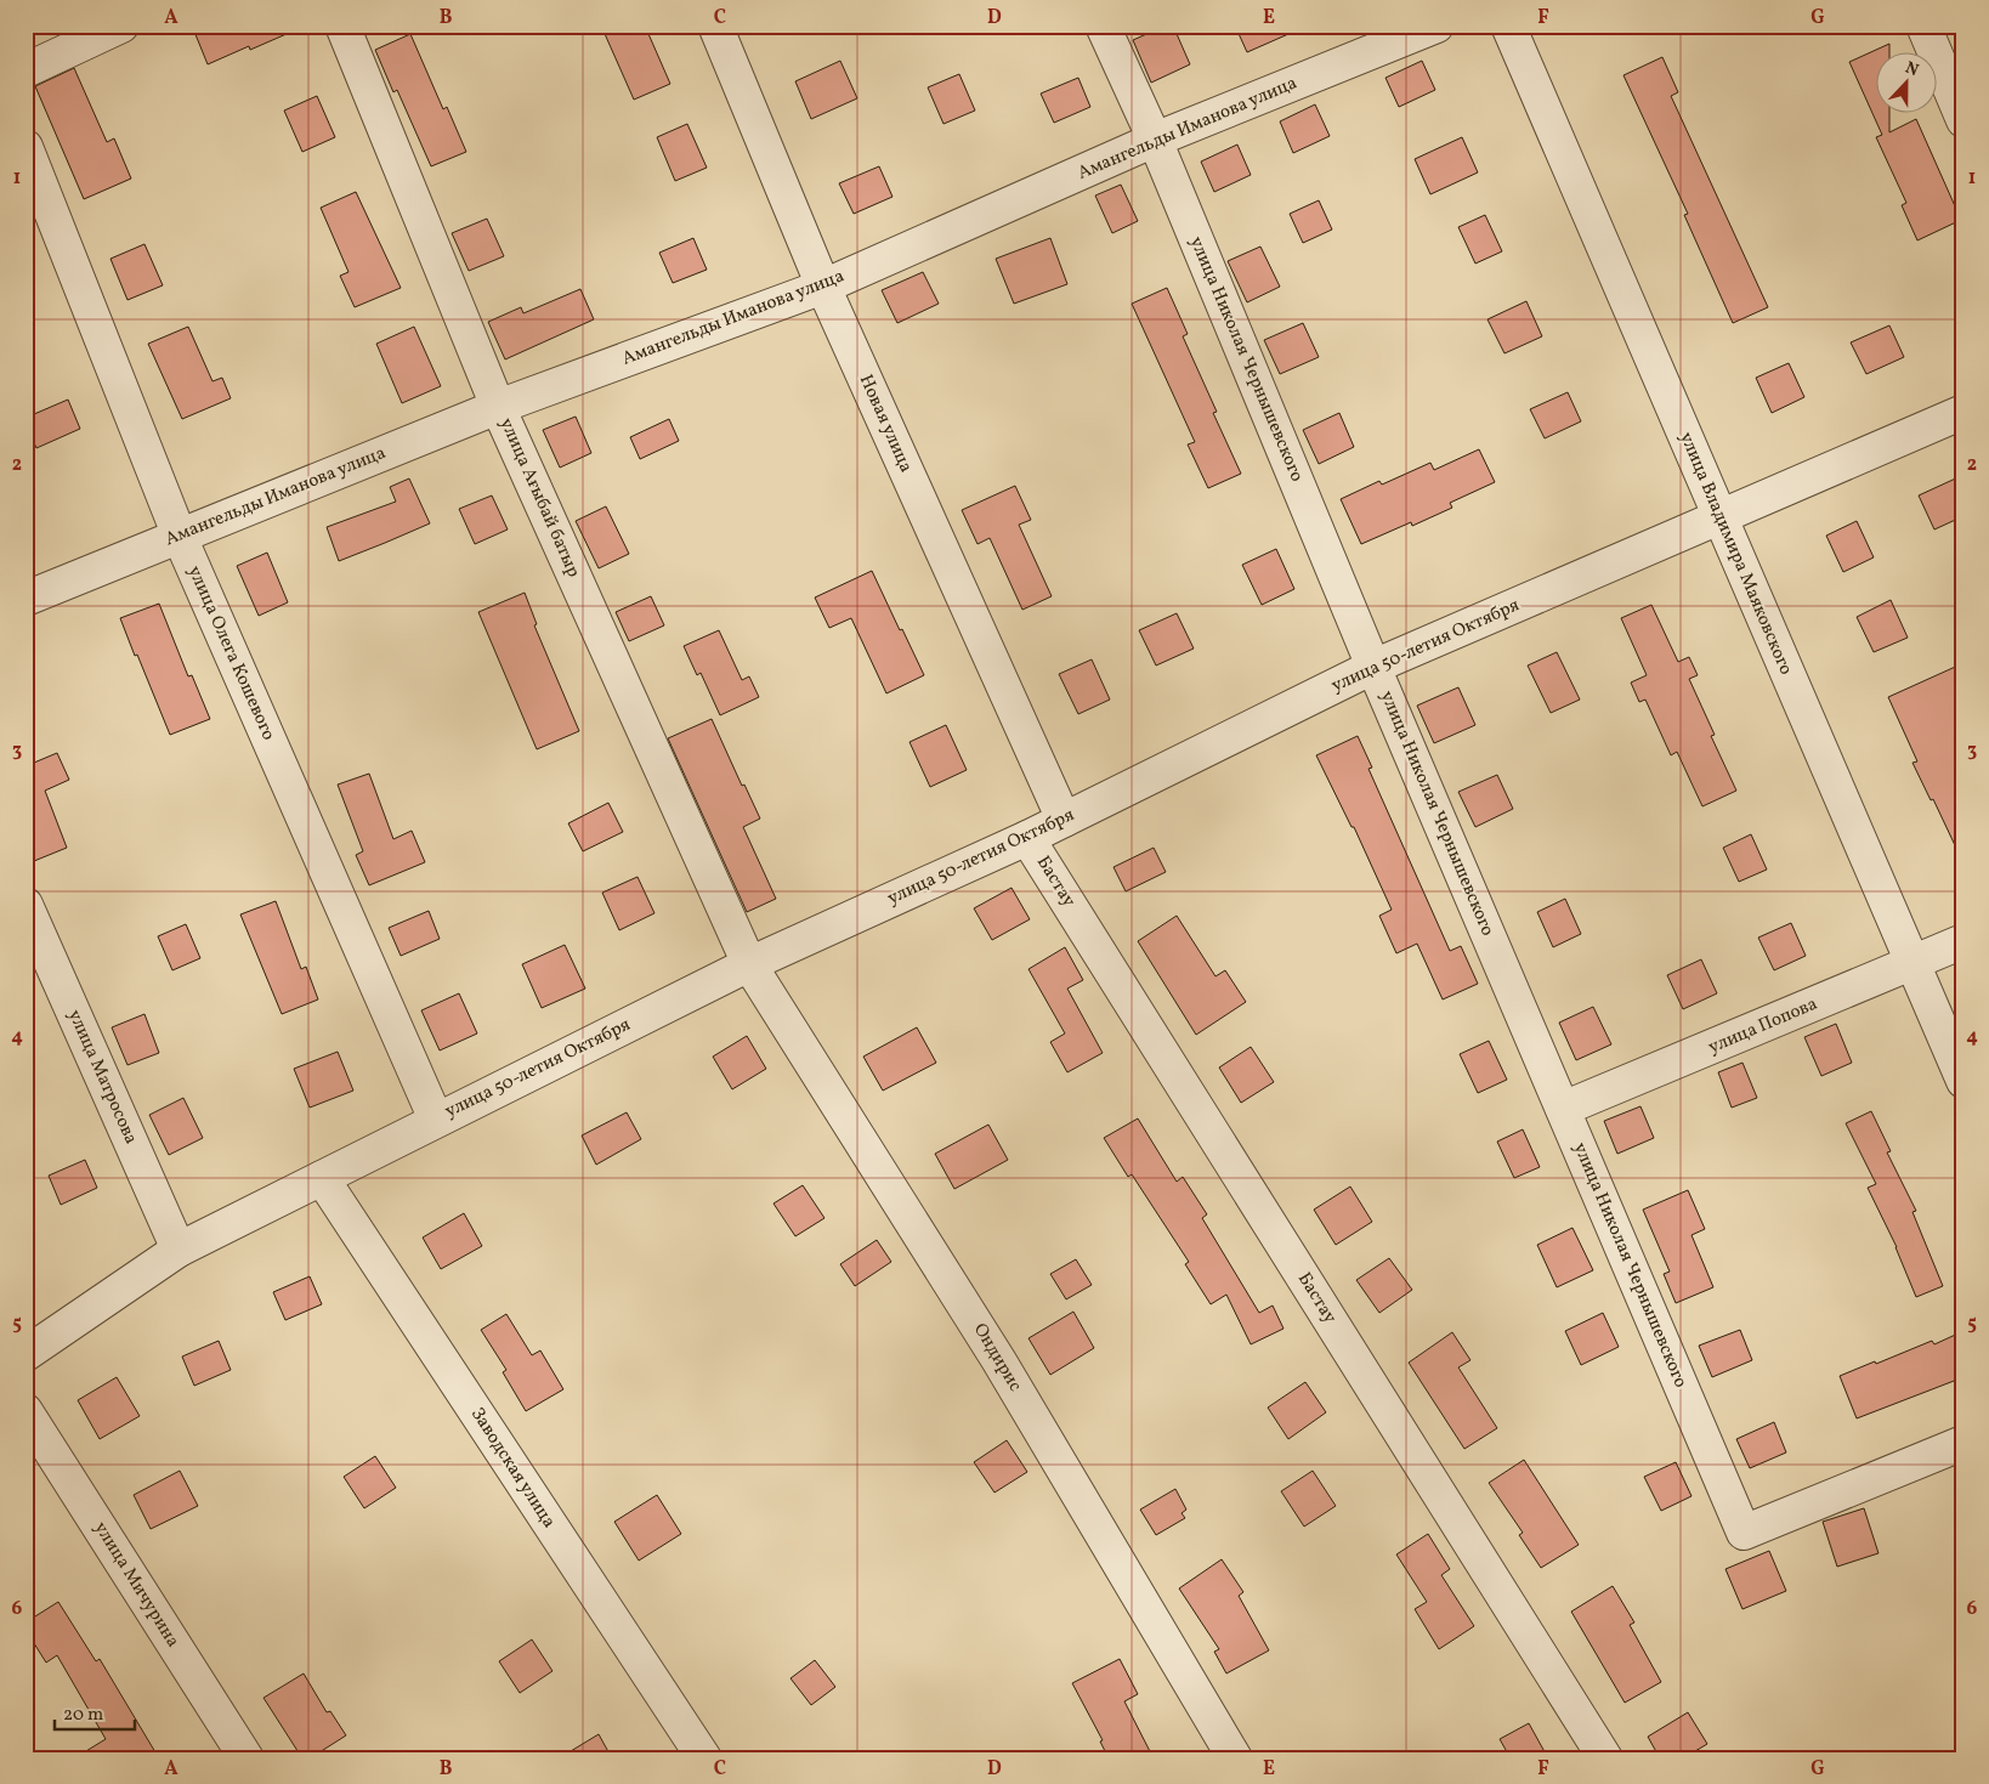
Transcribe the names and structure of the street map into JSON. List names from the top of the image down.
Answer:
{
  "streets": {
    "street": [
      "Амангельды Иманова улица",
      "улица Николая Чернышевского",
      "Новая улица",
      "улица Ағыбай батыр",
      "улица Владимира Маяковского",
      "улица 50-летия Октября",
      "улица Олега Кошевого",
      "Бастау",
      "улица Попова",
      "улица Матросова",
      "Ондирис",
      "Заводская улица",
      "улица Мичурина"
    ]
  },
  "crossings": [
    ["Амангельды Иманова улица", "улица Николая Чернышевского"],
    ["Амангельды Иманова улица", "Новая улица"],
    ["Амангельды Иманова улица", "улица Ағыбай батыр"],
    ["Амангельды Иманова улица", "улица Олега Кошевого"],
    ["улица Николая Чернышевского", "улица 50-летия Октября"],
    ["улица Николая Чернышевского", "улица Попова"],
    ["Новая улица", "улица 50-летия Октября"],
    ["улица Ағыбай батыр", "улица 50-летия Октября"],
    ["улица Ағыбай батыр", "Ондирис"],
    ["улица Владимира Маяковского", "улица 50-летия Октября"],
    ["улица Владимира Маяковского", "улица Попова"],
    ["улица 50-летия Октября", "улица Олега Кошевого"],
    ["улица 50-летия Октября", "Бастау"],
    ["улица 50-летия Октября", "улица Матросова"],
    ["улица 50-летия Октября", "Ондирис"],
    ["улица 50-летия Октября", "Заводская улица"]
  ],
  "scale_bar": "20 m",
  "north": "top",
  "grid": {
    "columns": [
      "A",
      "B",
      "C",
      "D",
      "E",
      "F",
      "G"
    ],
    "rows": [
      "1",
      "2",
      "3",
      "4",
      "5",
      "6"
    ]
  }
}
